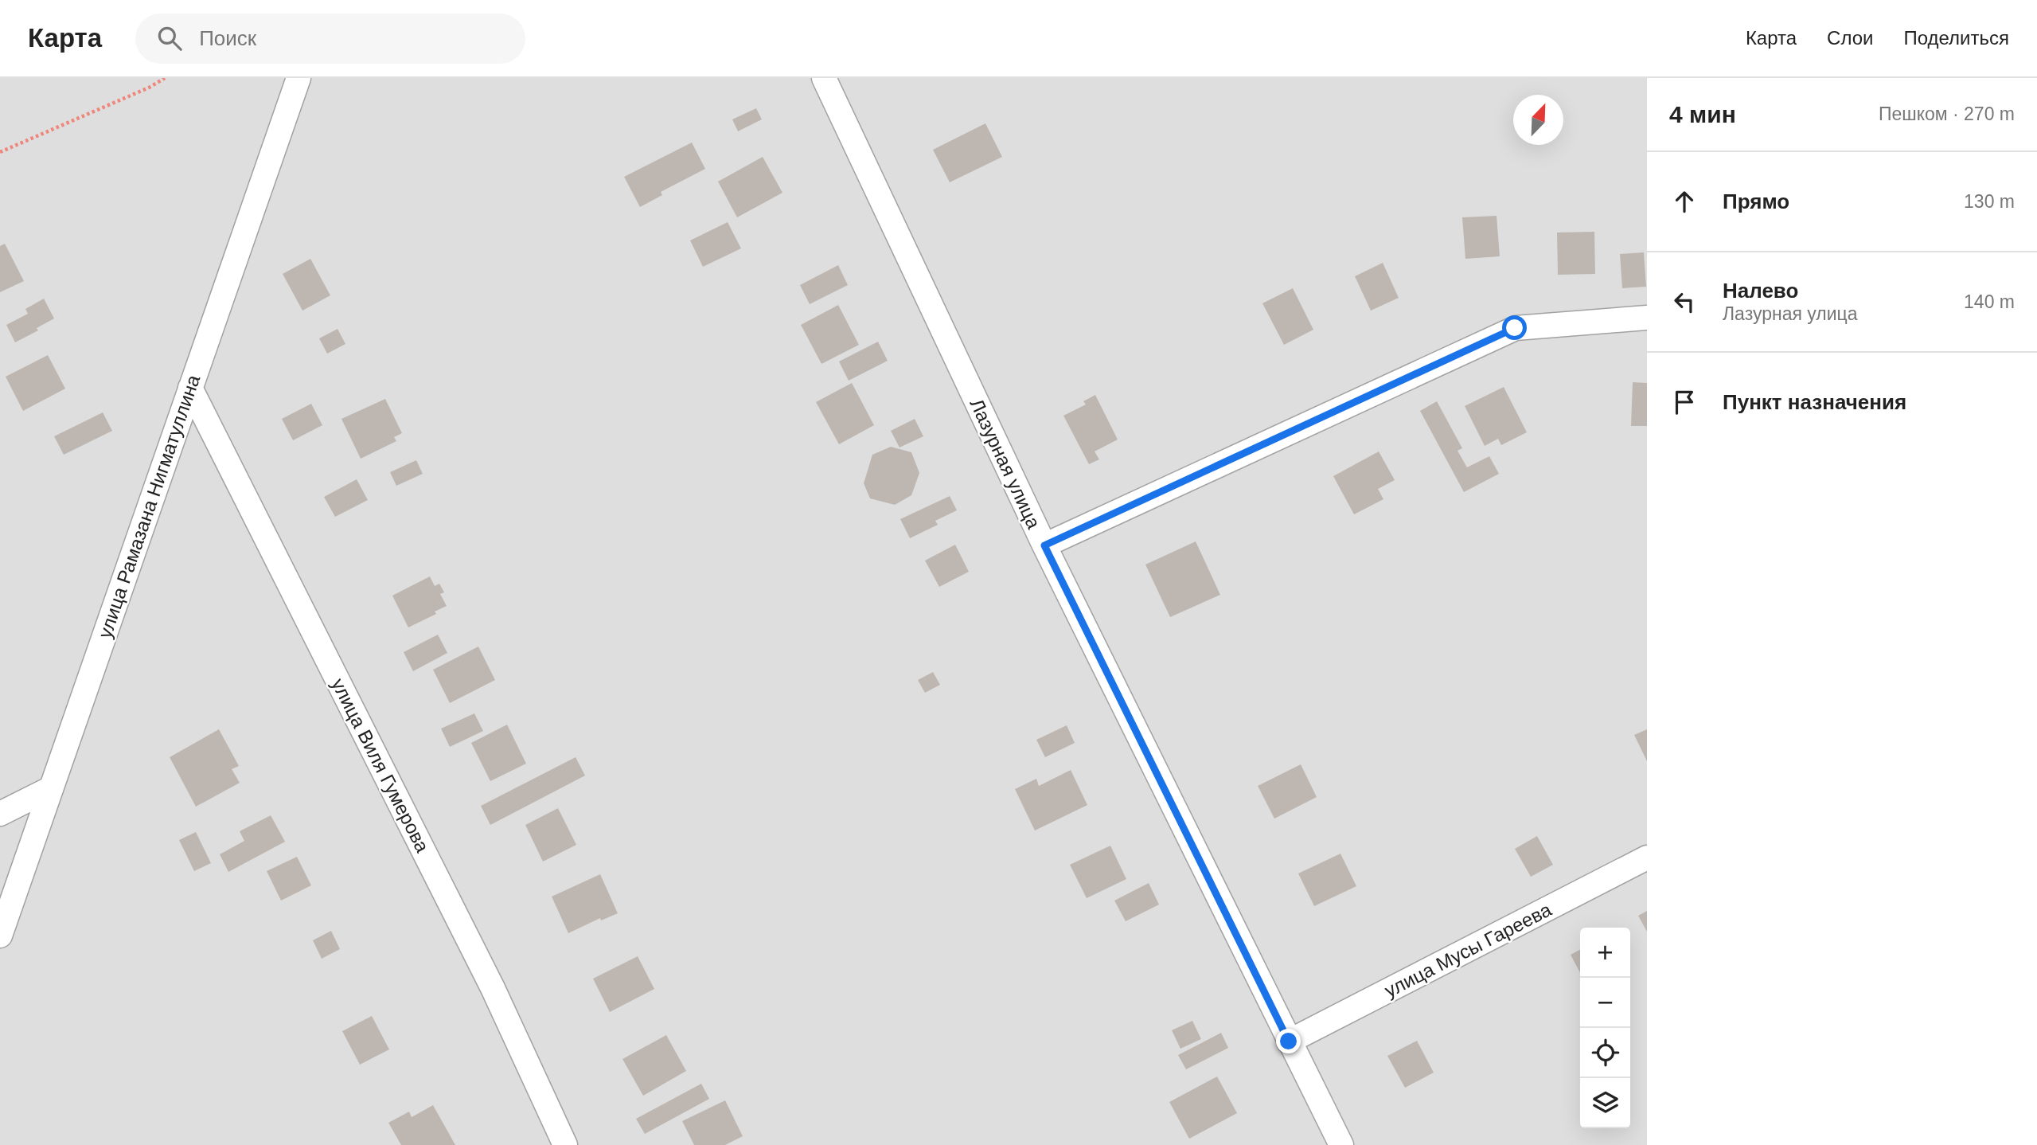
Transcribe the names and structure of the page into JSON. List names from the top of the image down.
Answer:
{
  "streets": {
    "street": [
      "Лазурная улица",
      "улица Рамазана Нигматуллина",
      "улица Виля Гумерова",
      "улица Мусы Гареева"
    ]
  },
  "crossings": [
    ["Лазурная улица", "улица Мусы Гареева"],
    ["улица Рамазана Нигматуллина", "улица Виля Гумерова"]
  ],
  "north": "top right",
  "page": {
    "header": "Карта",
    "search": "Поиск",
    "nav": ["Карта", "Слои", "Поделиться"],
    "heading": ["4 мин", "Пешком · 270 m"],
    "list": [
      ["Прямо", "130 m"],
      ["Налево", "Лазурная улица", "140 m"],
      "Пункт назначения"
    ],
    "map_buttons": ["+", "−"]
  }
}
